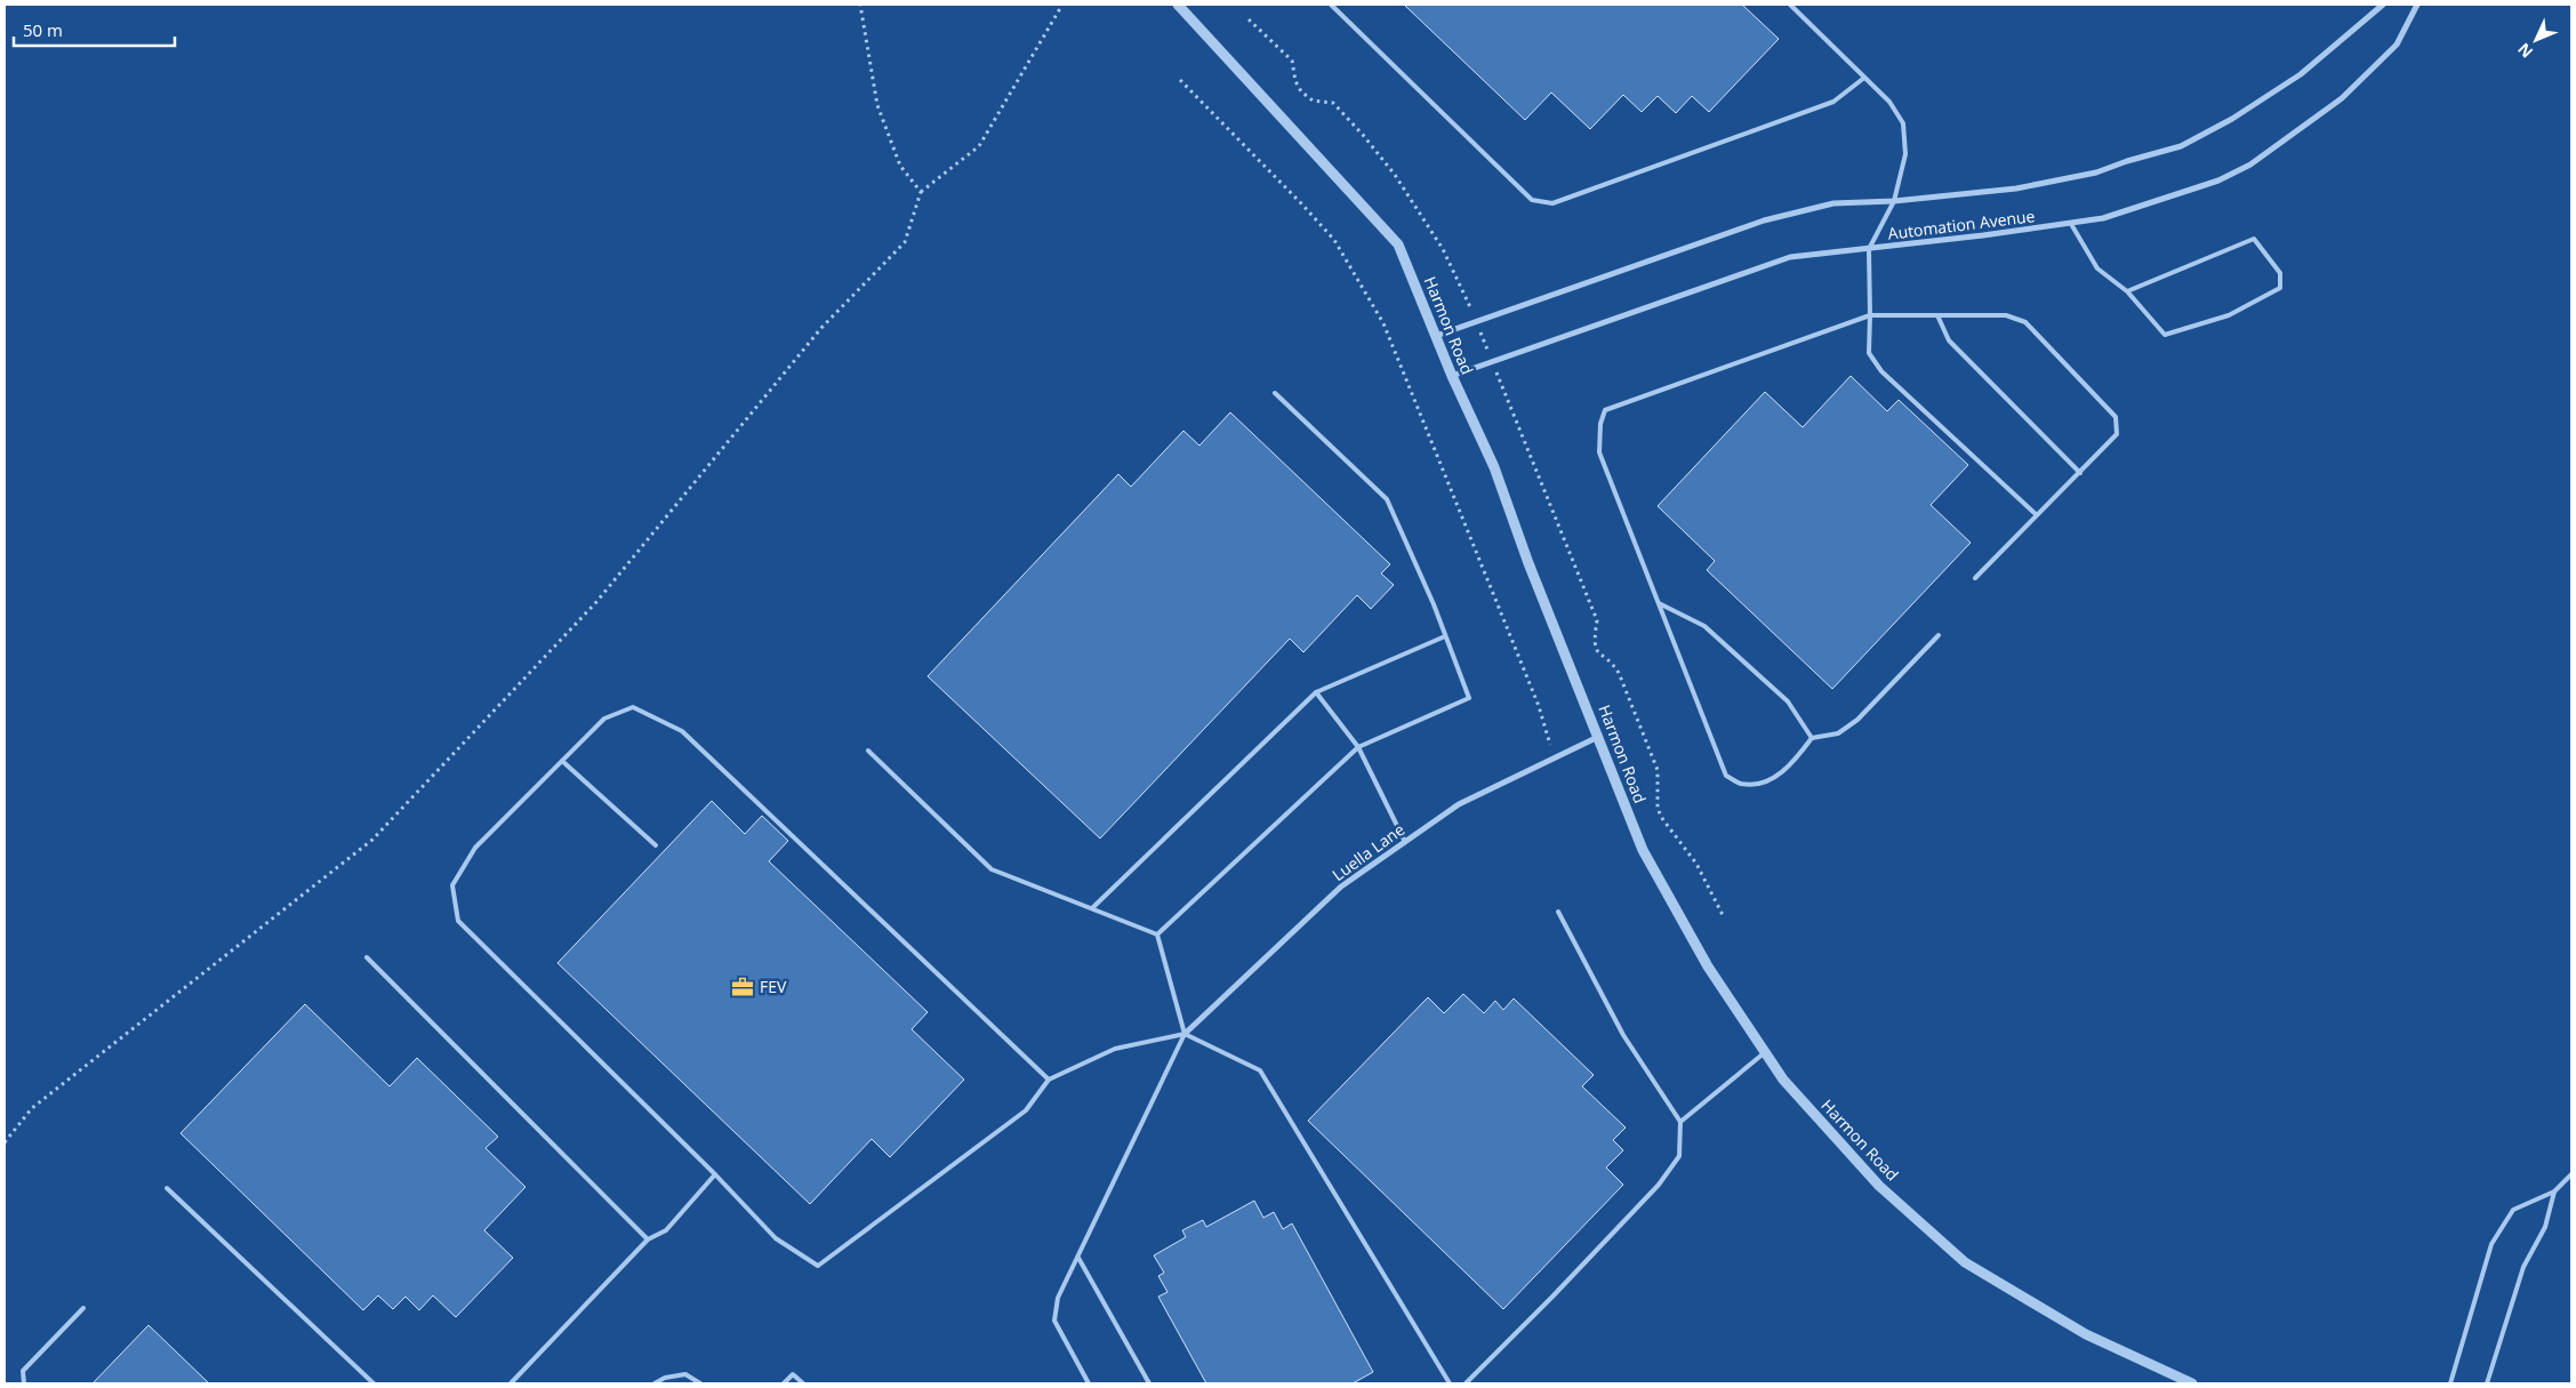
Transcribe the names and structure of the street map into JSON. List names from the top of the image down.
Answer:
{
  "streets": {
    "street": ["Automation Avenue", "Harmon Road", "Luella Lane"]
  },
  "crossings": [
    ["Automation Avenue", "Harmon Road"],
    ["Harmon Road", "Luella Lane"]
  ],
  "places": {
    "office": ["FEV"]
  },
  "scale_bar": "50 m",
  "north": "bottom left"
}
